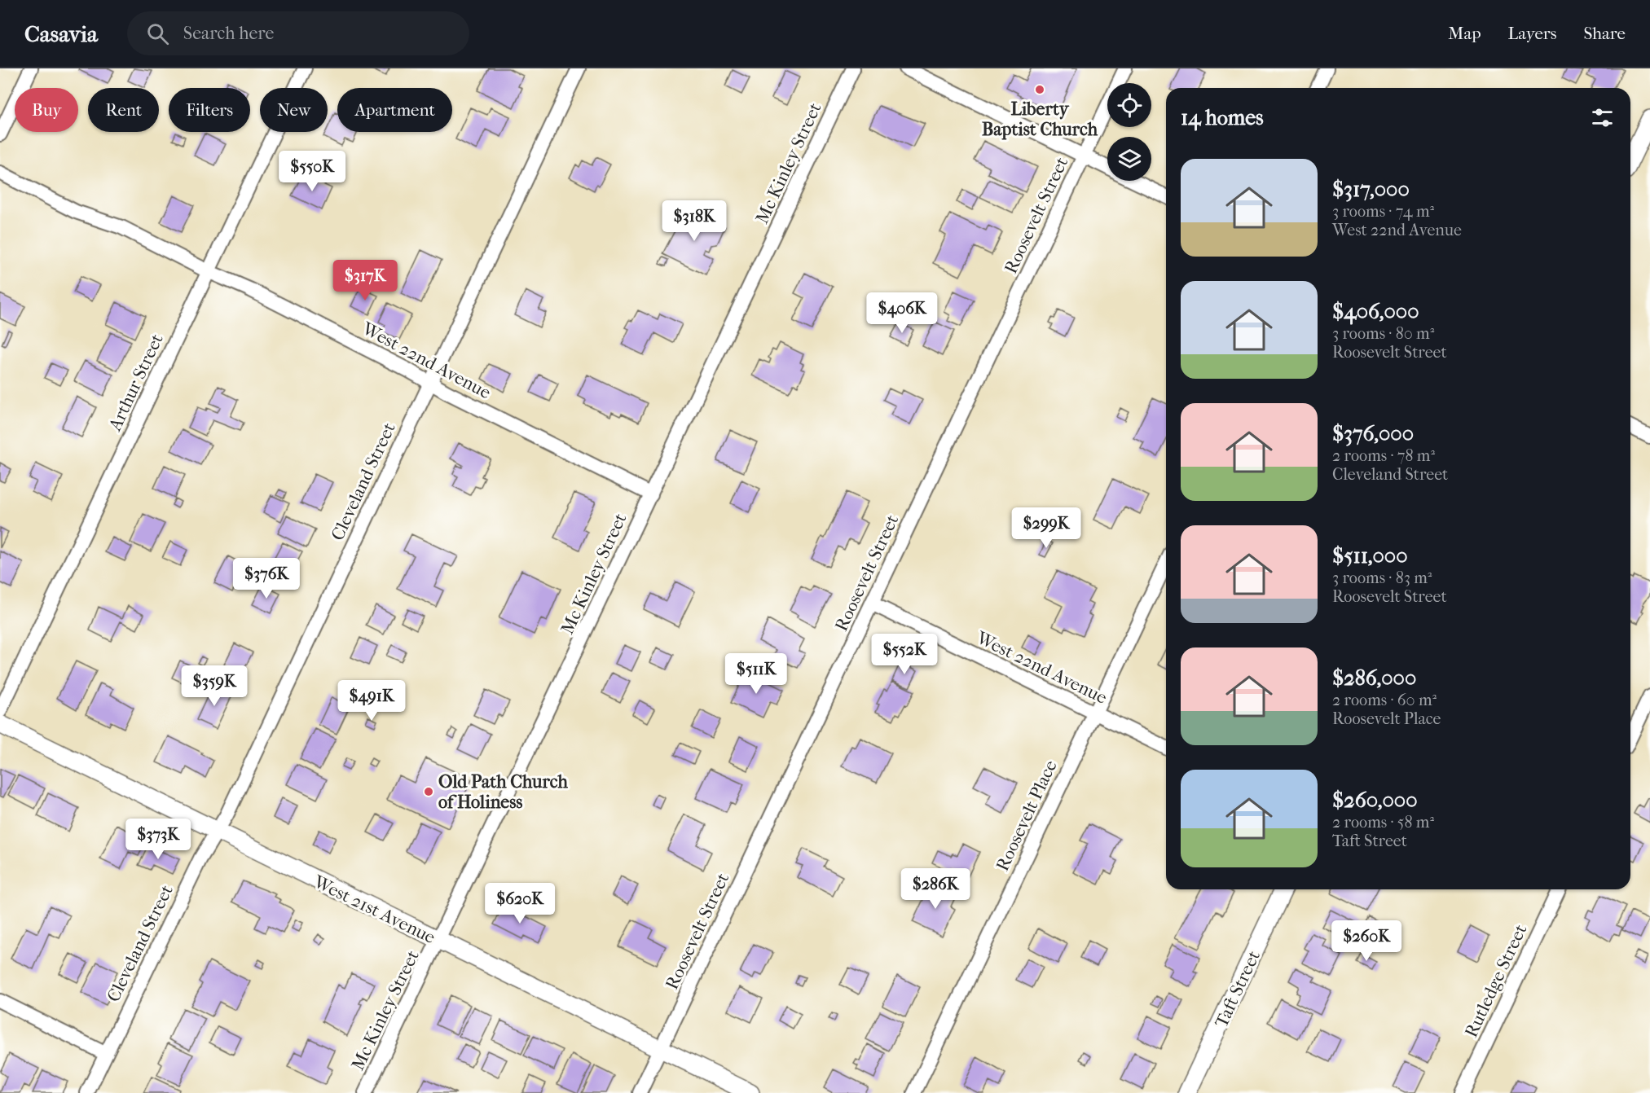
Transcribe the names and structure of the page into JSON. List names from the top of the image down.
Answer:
{
  "streets": {
    "street": [
      "Mc Kinley Street",
      "Roosevelt Street",
      "West 22nd Avenue",
      "Arthur Street",
      "Cleveland Street",
      "Roosevelt Place",
      "West 21st Avenue",
      "Rutledge Street",
      "Taft Street"
    ]
  },
  "crossings": [
    ["Mc Kinley Street", "West 22nd Avenue"],
    ["Mc Kinley Street", "West 21st Avenue"],
    ["Roosevelt Street", "West 22nd Avenue"],
    ["Roosevelt Street", "West 21st Avenue"],
    ["West 22nd Avenue", "Arthur Street"],
    ["West 22nd Avenue", "Cleveland Street"],
    ["West 22nd Avenue", "Roosevelt Place"],
    ["Cleveland Street", "West 21st Avenue"]
  ],
  "places": ["Liberty Baptist Church", "Old Path Church of Holiness"],
  "page": {
    "header": "Casavia",
    "search": "Search here",
    "nav": ["Map", "Layers", "Share"],
    "chip": [
      "Buy",
      "Rent",
      "Filters",
      "New",
      "Apartment"
    ],
    "heading": "14 homes",
    "list": [
      {
        "name": "$317,000",
        "note": "3 rooms · 74 m² · West 22nd Avenue"
      },
      {
        "name": "$406,000",
        "note": "3 rooms · 80 m² · Roosevelt Street"
      },
      {
        "name": "$376,000",
        "note": "2 rooms · 78 m² · Cleveland Street"
      },
      {
        "name": "$511,000",
        "note": "3 rooms · 83 m² · Roosevelt Street"
      },
      {
        "name": "$286,000",
        "note": "2 rooms · 60 m² · Roosevelt Place"
      },
      {
        "name": "$260,000",
        "note": "2 rooms · 58 m² · Taft Street"
      }
    ],
    "price": [
      "$550K",
      "$318K",
      "$317K",
      "$406K",
      "$299K",
      "$376K",
      "$552K",
      "$511K",
      "$359K",
      "$491K",
      "$373K",
      "$286K",
      "$620K",
      "$260K"
    ]
  }
}
